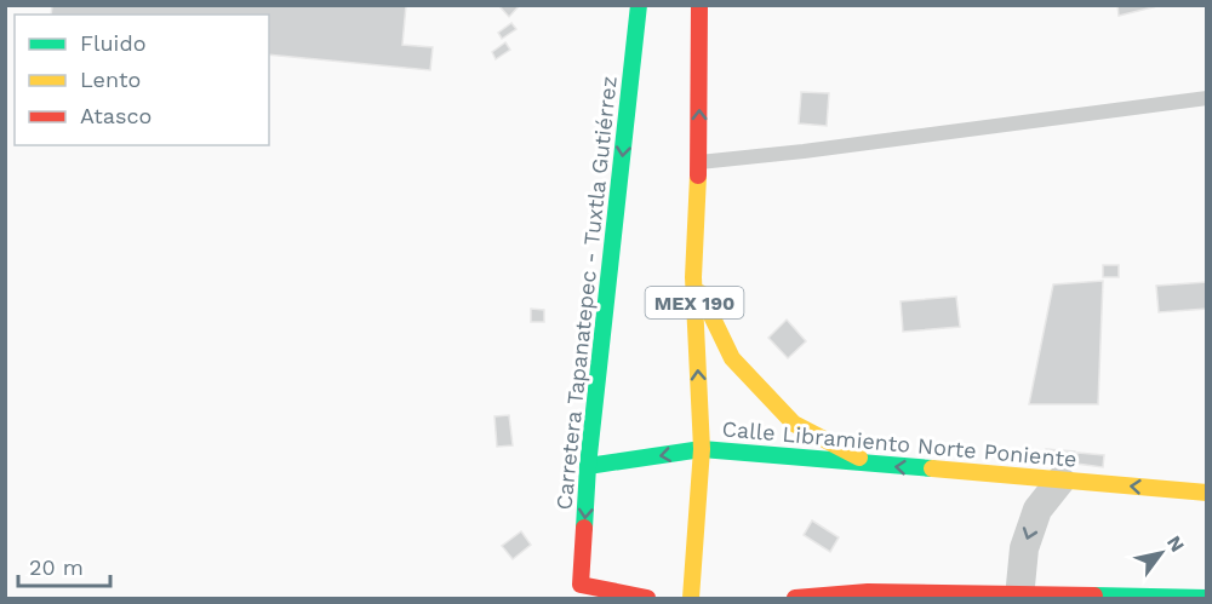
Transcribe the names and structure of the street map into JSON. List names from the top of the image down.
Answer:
{
  "streets": {
    "highway": ["Carretera Tapanatepec - Tuxtla Gutiérrez", "MEX 190", "Calle Libramiento Norte Poniente"]
  },
  "crossings": [
    ["Carretera Tapanatepec - Tuxtla Gutiérrez", "Calle Libramiento Norte Poniente"],
    ["MEX 190", "Calle Libramiento Norte Poniente"]
  ],
  "legend": ["Fluido", "Lento", "Atasco"],
  "scale_bar": "20 m",
  "north": "top right"
}
